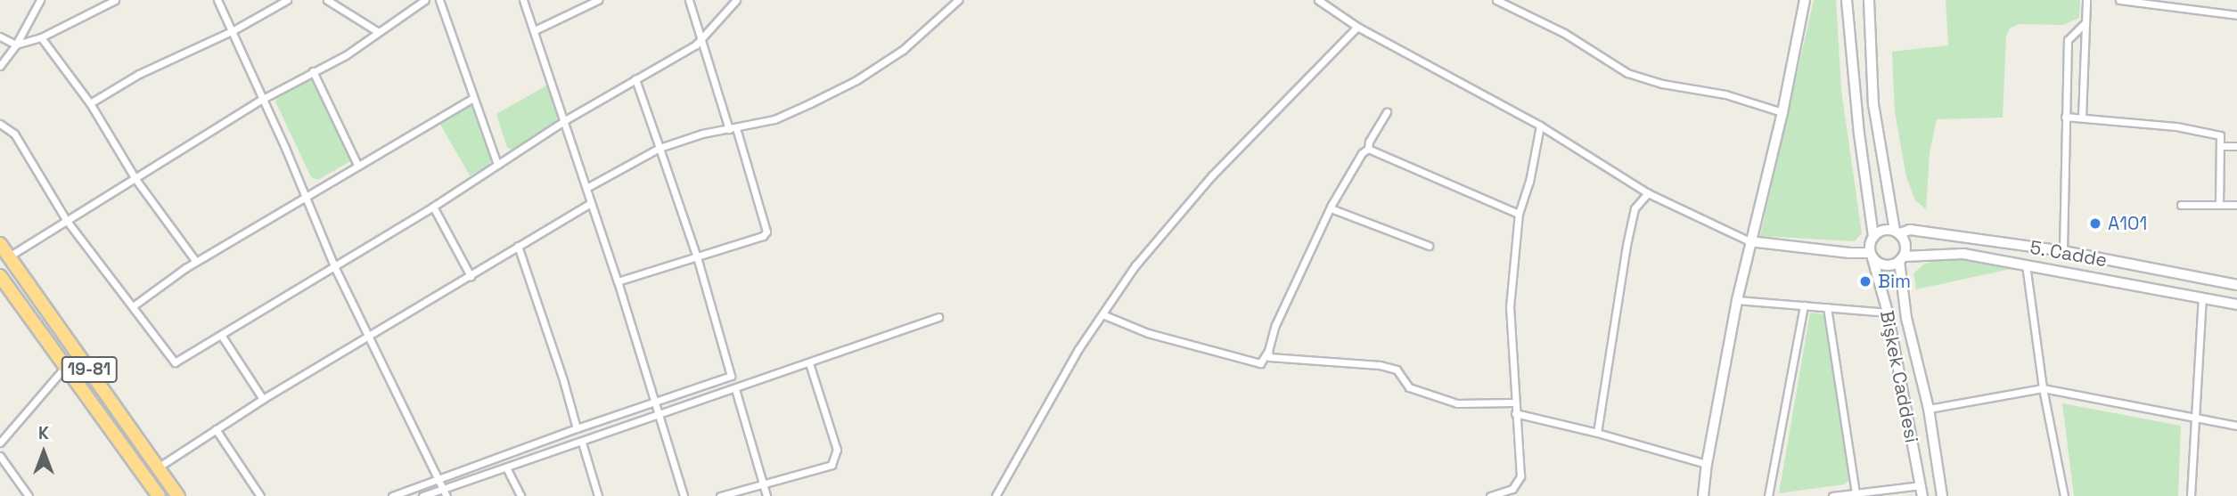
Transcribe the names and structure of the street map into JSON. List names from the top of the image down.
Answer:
{
  "streets": {
    "highway": ["19-81"],
    "street": ["5. Cadde", "Bişkek Caddesi"]
  },
  "crossings": [
    ["5. Cadde", "Bişkek Caddesi"]
  ],
  "places": ["A101", "Bim"],
  "north": "top"
}
